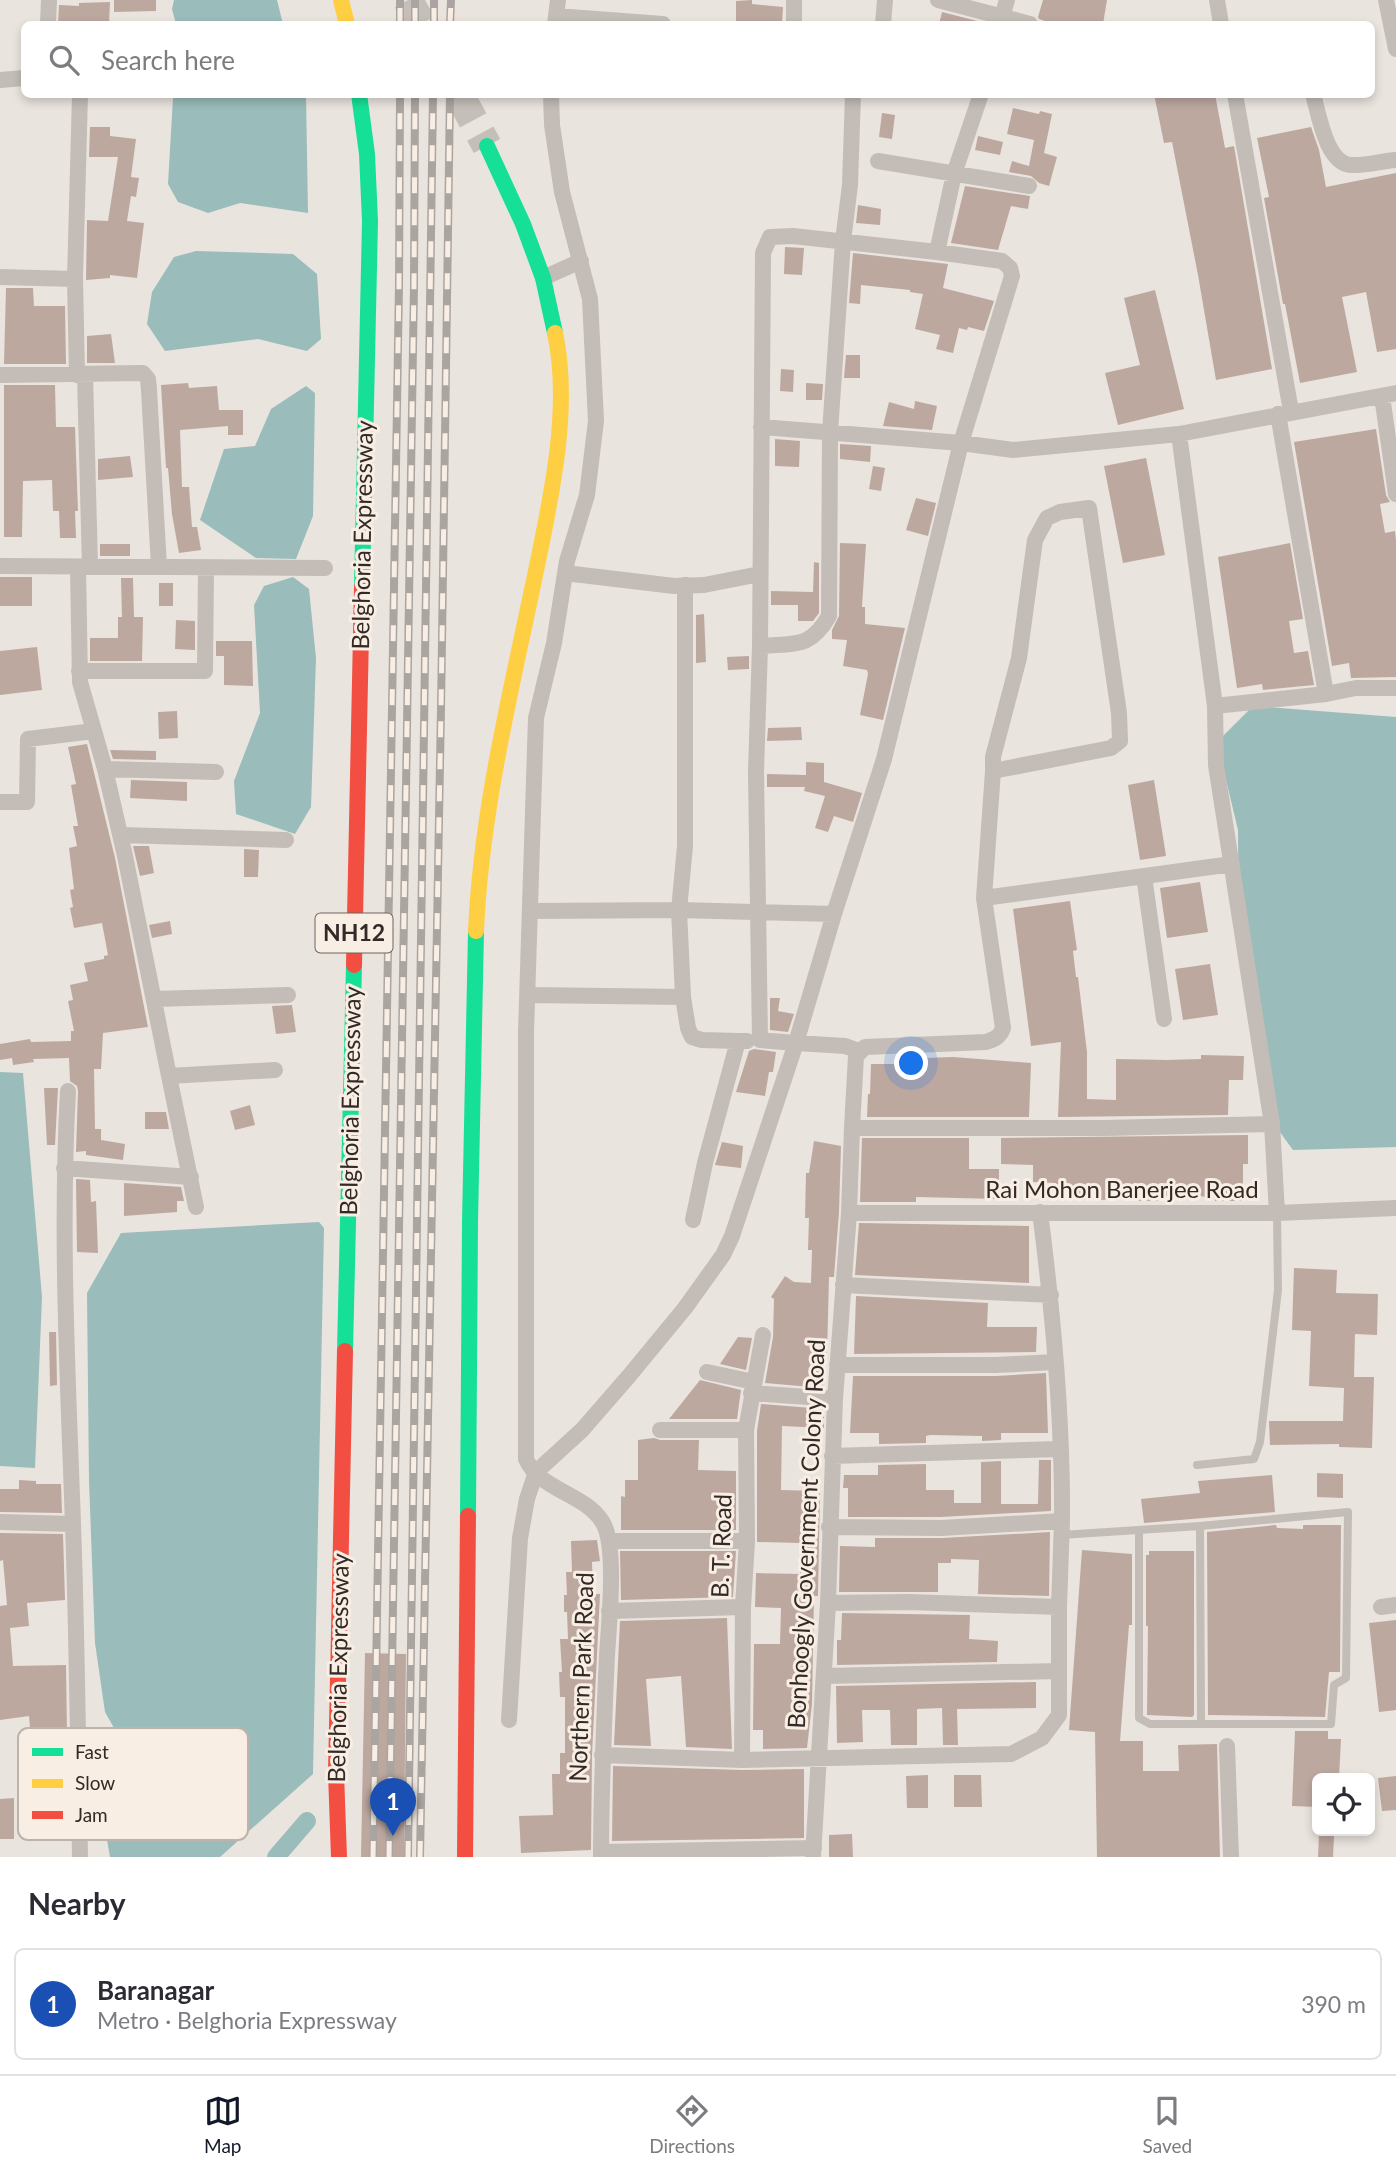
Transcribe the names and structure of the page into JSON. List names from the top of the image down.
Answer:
{
  "streets": {
    "highway": ["Belghoria Expressway", "NH12"],
    "street": [
      "Rai Mohon Banerjee Road",
      "Bonhoogly Government Colony Road",
      "B. T. Road",
      "Northern Park Road"
    ]
  },
  "crossings": [
    ["Rai Mohon Banerjee Road", "Bonhoogly Government Colony Road"]
  ],
  "legend": ["Fast", "Slow", "Jam"],
  "page": {
    "search": "Search here",
    "pins": "1",
    "heading": "Nearby",
    "list": [
      {
        "mark": "1",
        "name": "Baranagar",
        "note": "Metro · Belghoria Expressway",
        "value": "390 m"
      }
    ],
    "nav": ["Map", "Directions", "Saved"]
  }
}
